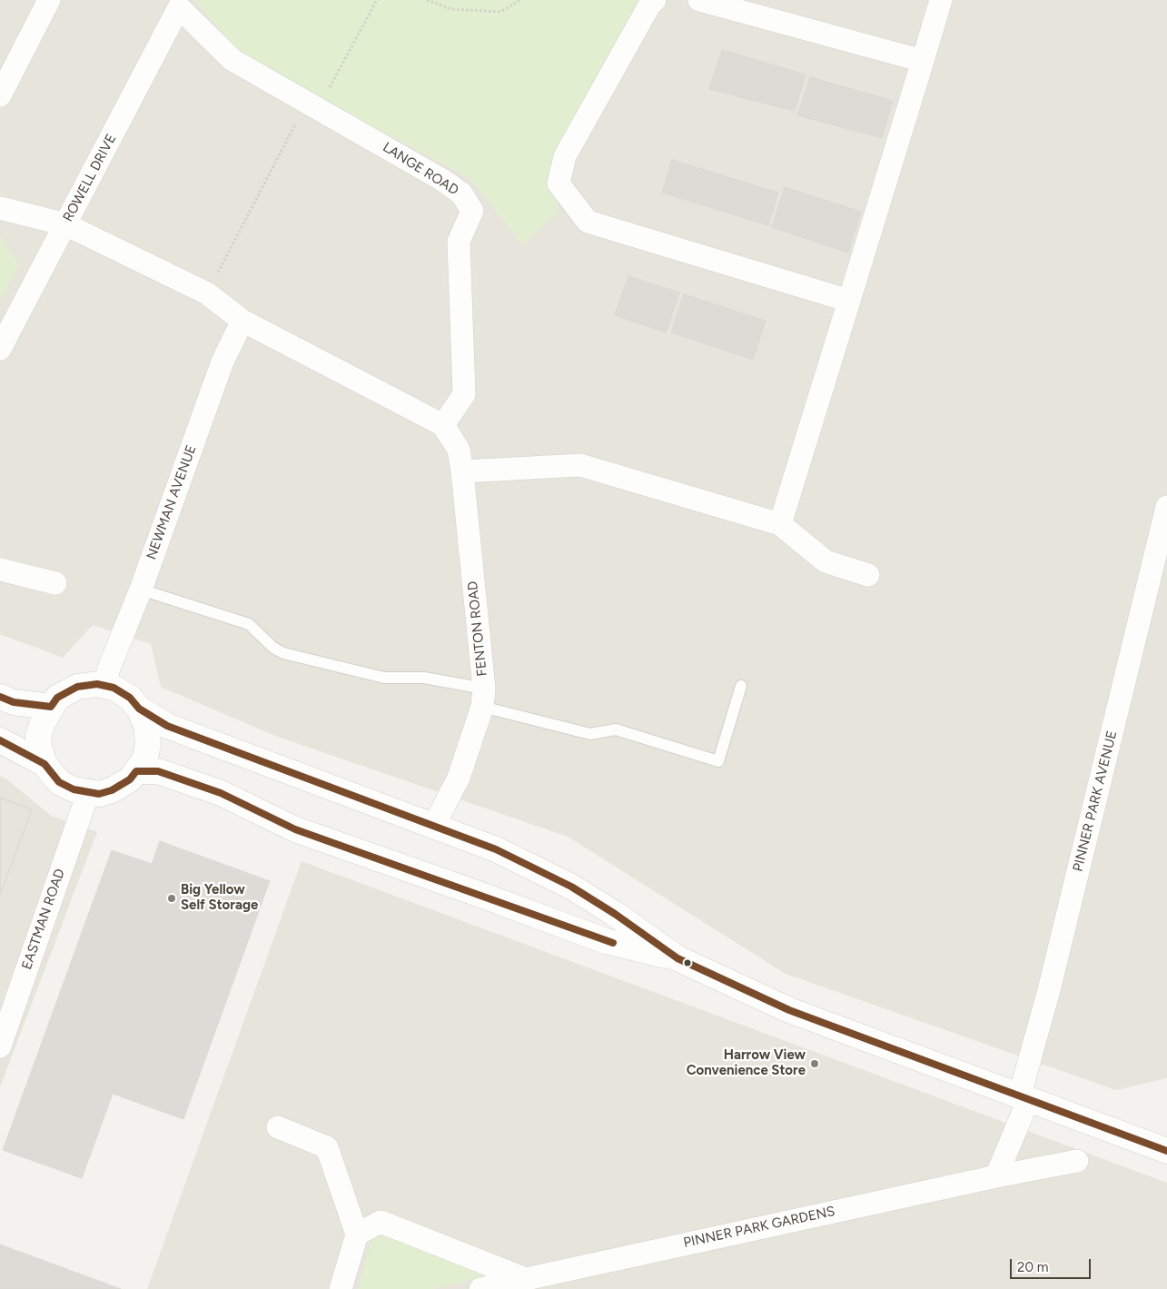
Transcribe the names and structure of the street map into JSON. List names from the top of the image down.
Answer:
{
  "streets": {
    "street": [
      "LANGE ROAD",
      "ROWELL DRIVE",
      "NEWMAN AVENUE",
      "FENTON ROAD",
      "PINNER PARK AVENUE",
      "EASTMAN ROAD",
      "PINNER PARK GARDENS"
    ]
  },
  "crossings": [
    ["LANGE ROAD", "ROWELL DRIVE"],
    ["LANGE ROAD", "FENTON ROAD"],
    ["NEWMAN AVENUE", "EASTMAN ROAD"]
  ],
  "places": ["Big Yellow Self Storage", "Harrow View Convenience Store"],
  "scale_bar": "20 m"
}
